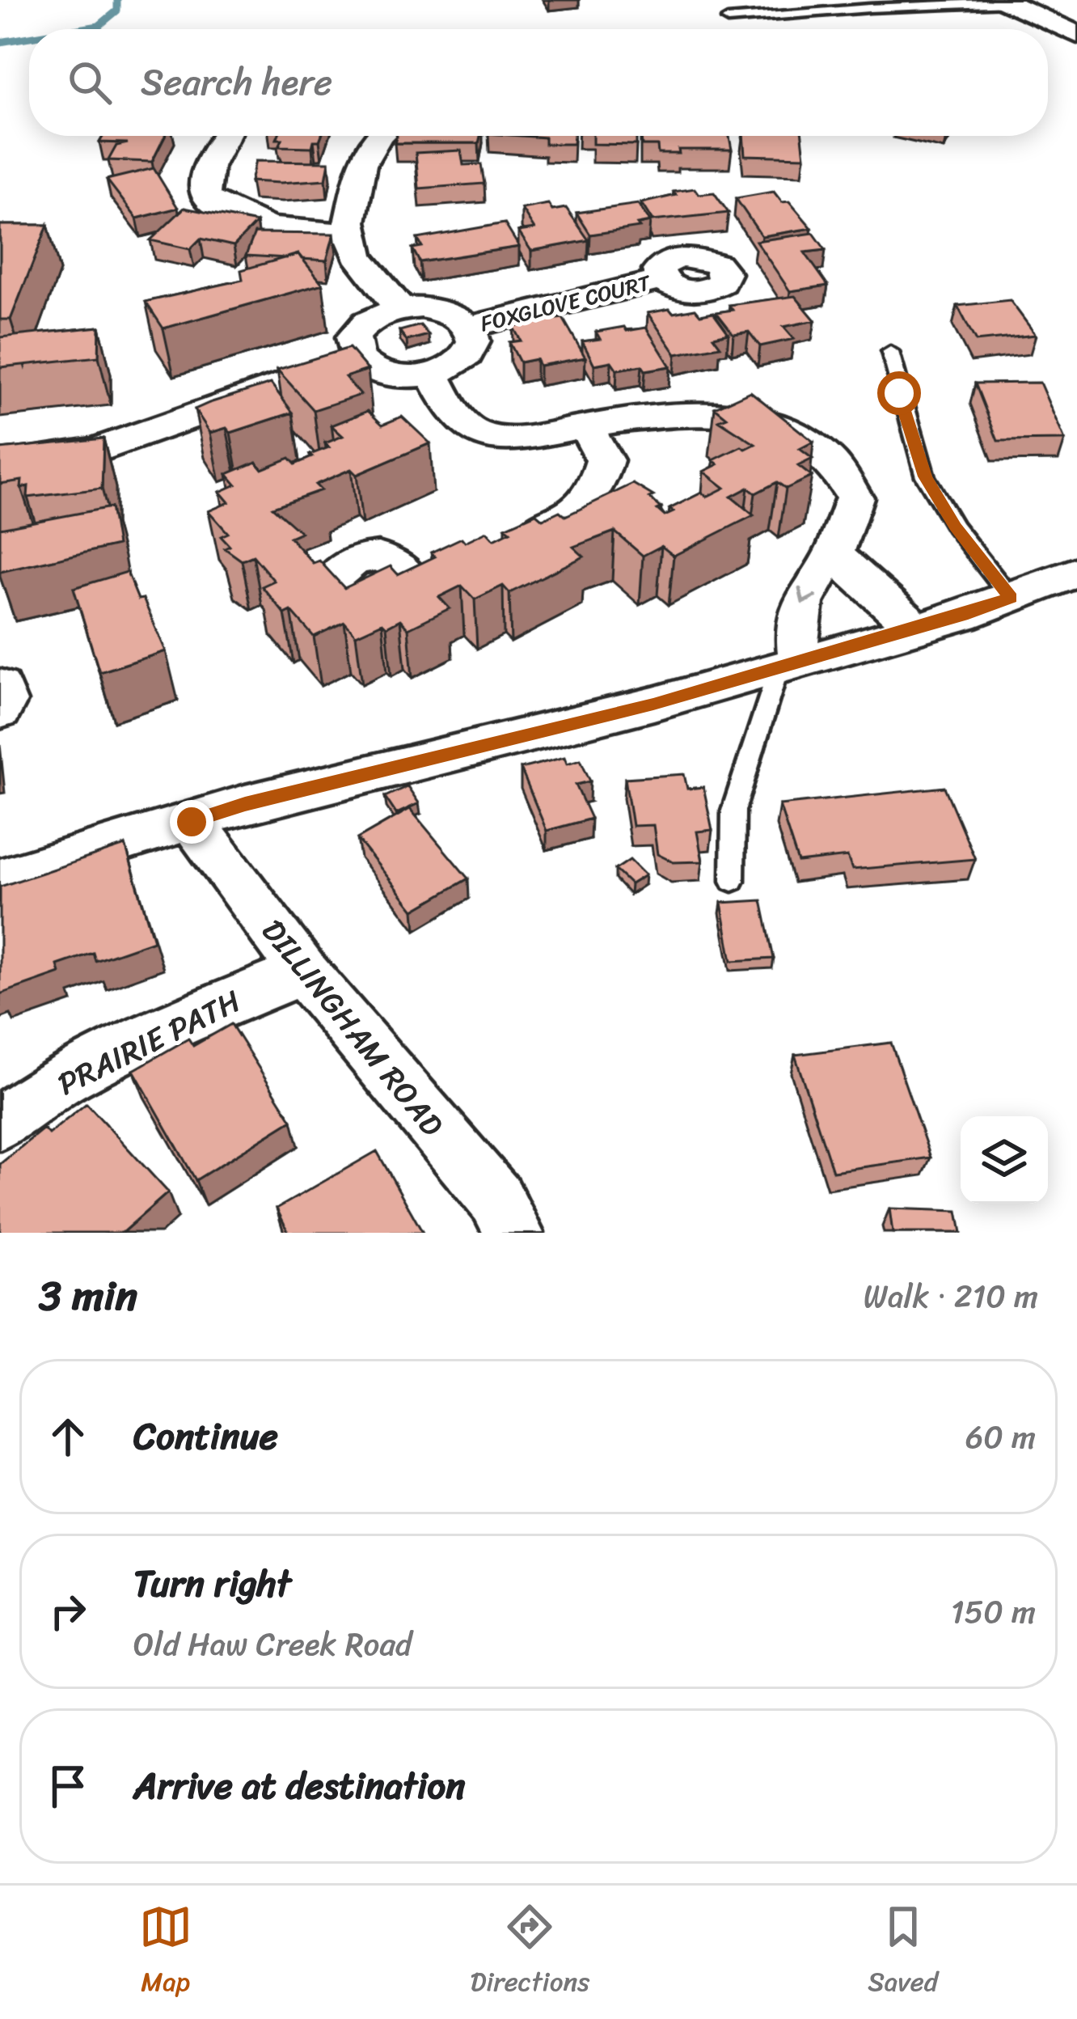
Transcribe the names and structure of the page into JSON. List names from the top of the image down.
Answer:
{
  "streets": {
    "street": ["FOXGLOVE COURT", "DILLINGHAM ROAD", "PRAIRIE PATH"]
  },
  "crossings": [
    ["DILLINGHAM ROAD", "PRAIRIE PATH"]
  ],
  "page": {
    "search": "Search here",
    "heading": ["3 min", "Walk · 210 m"],
    "list": [
      ["Continue", "60 m"],
      ["Turn right", "Old Haw Creek Road", "150 m"],
      "Arrive at destination"
    ],
    "nav": ["Map", "Directions", "Saved"]
  }
}
